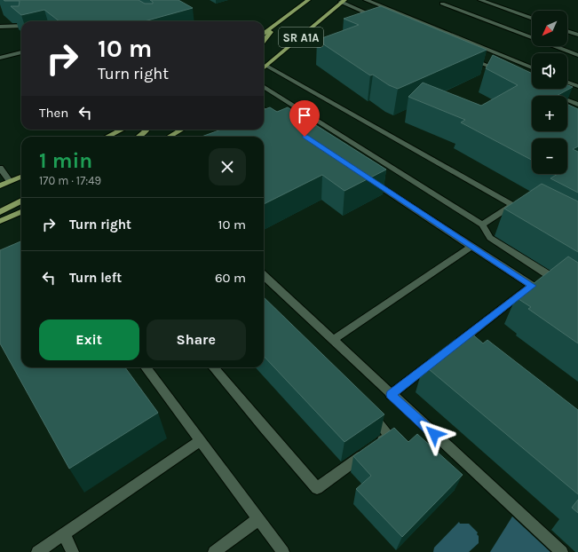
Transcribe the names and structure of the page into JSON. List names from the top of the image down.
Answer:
{
  "streets": {
    "main road": ["SR A1A"]
  },
  "north": "bottom left",
  "page": {
    "map_buttons": ["+", "−"],
    "turn": ["10 m", "Turn right"],
    "then": "Then",
    "heading": ["1 min", "170 m · 17:49"],
    "list": [
      {
        "name": "Turn right",
        "value": "10 m"
      },
      {
        "name": "Turn left",
        "value": "60 m"
      }
    ],
    "buttons": ["Exit", "Share"]
  }
}
